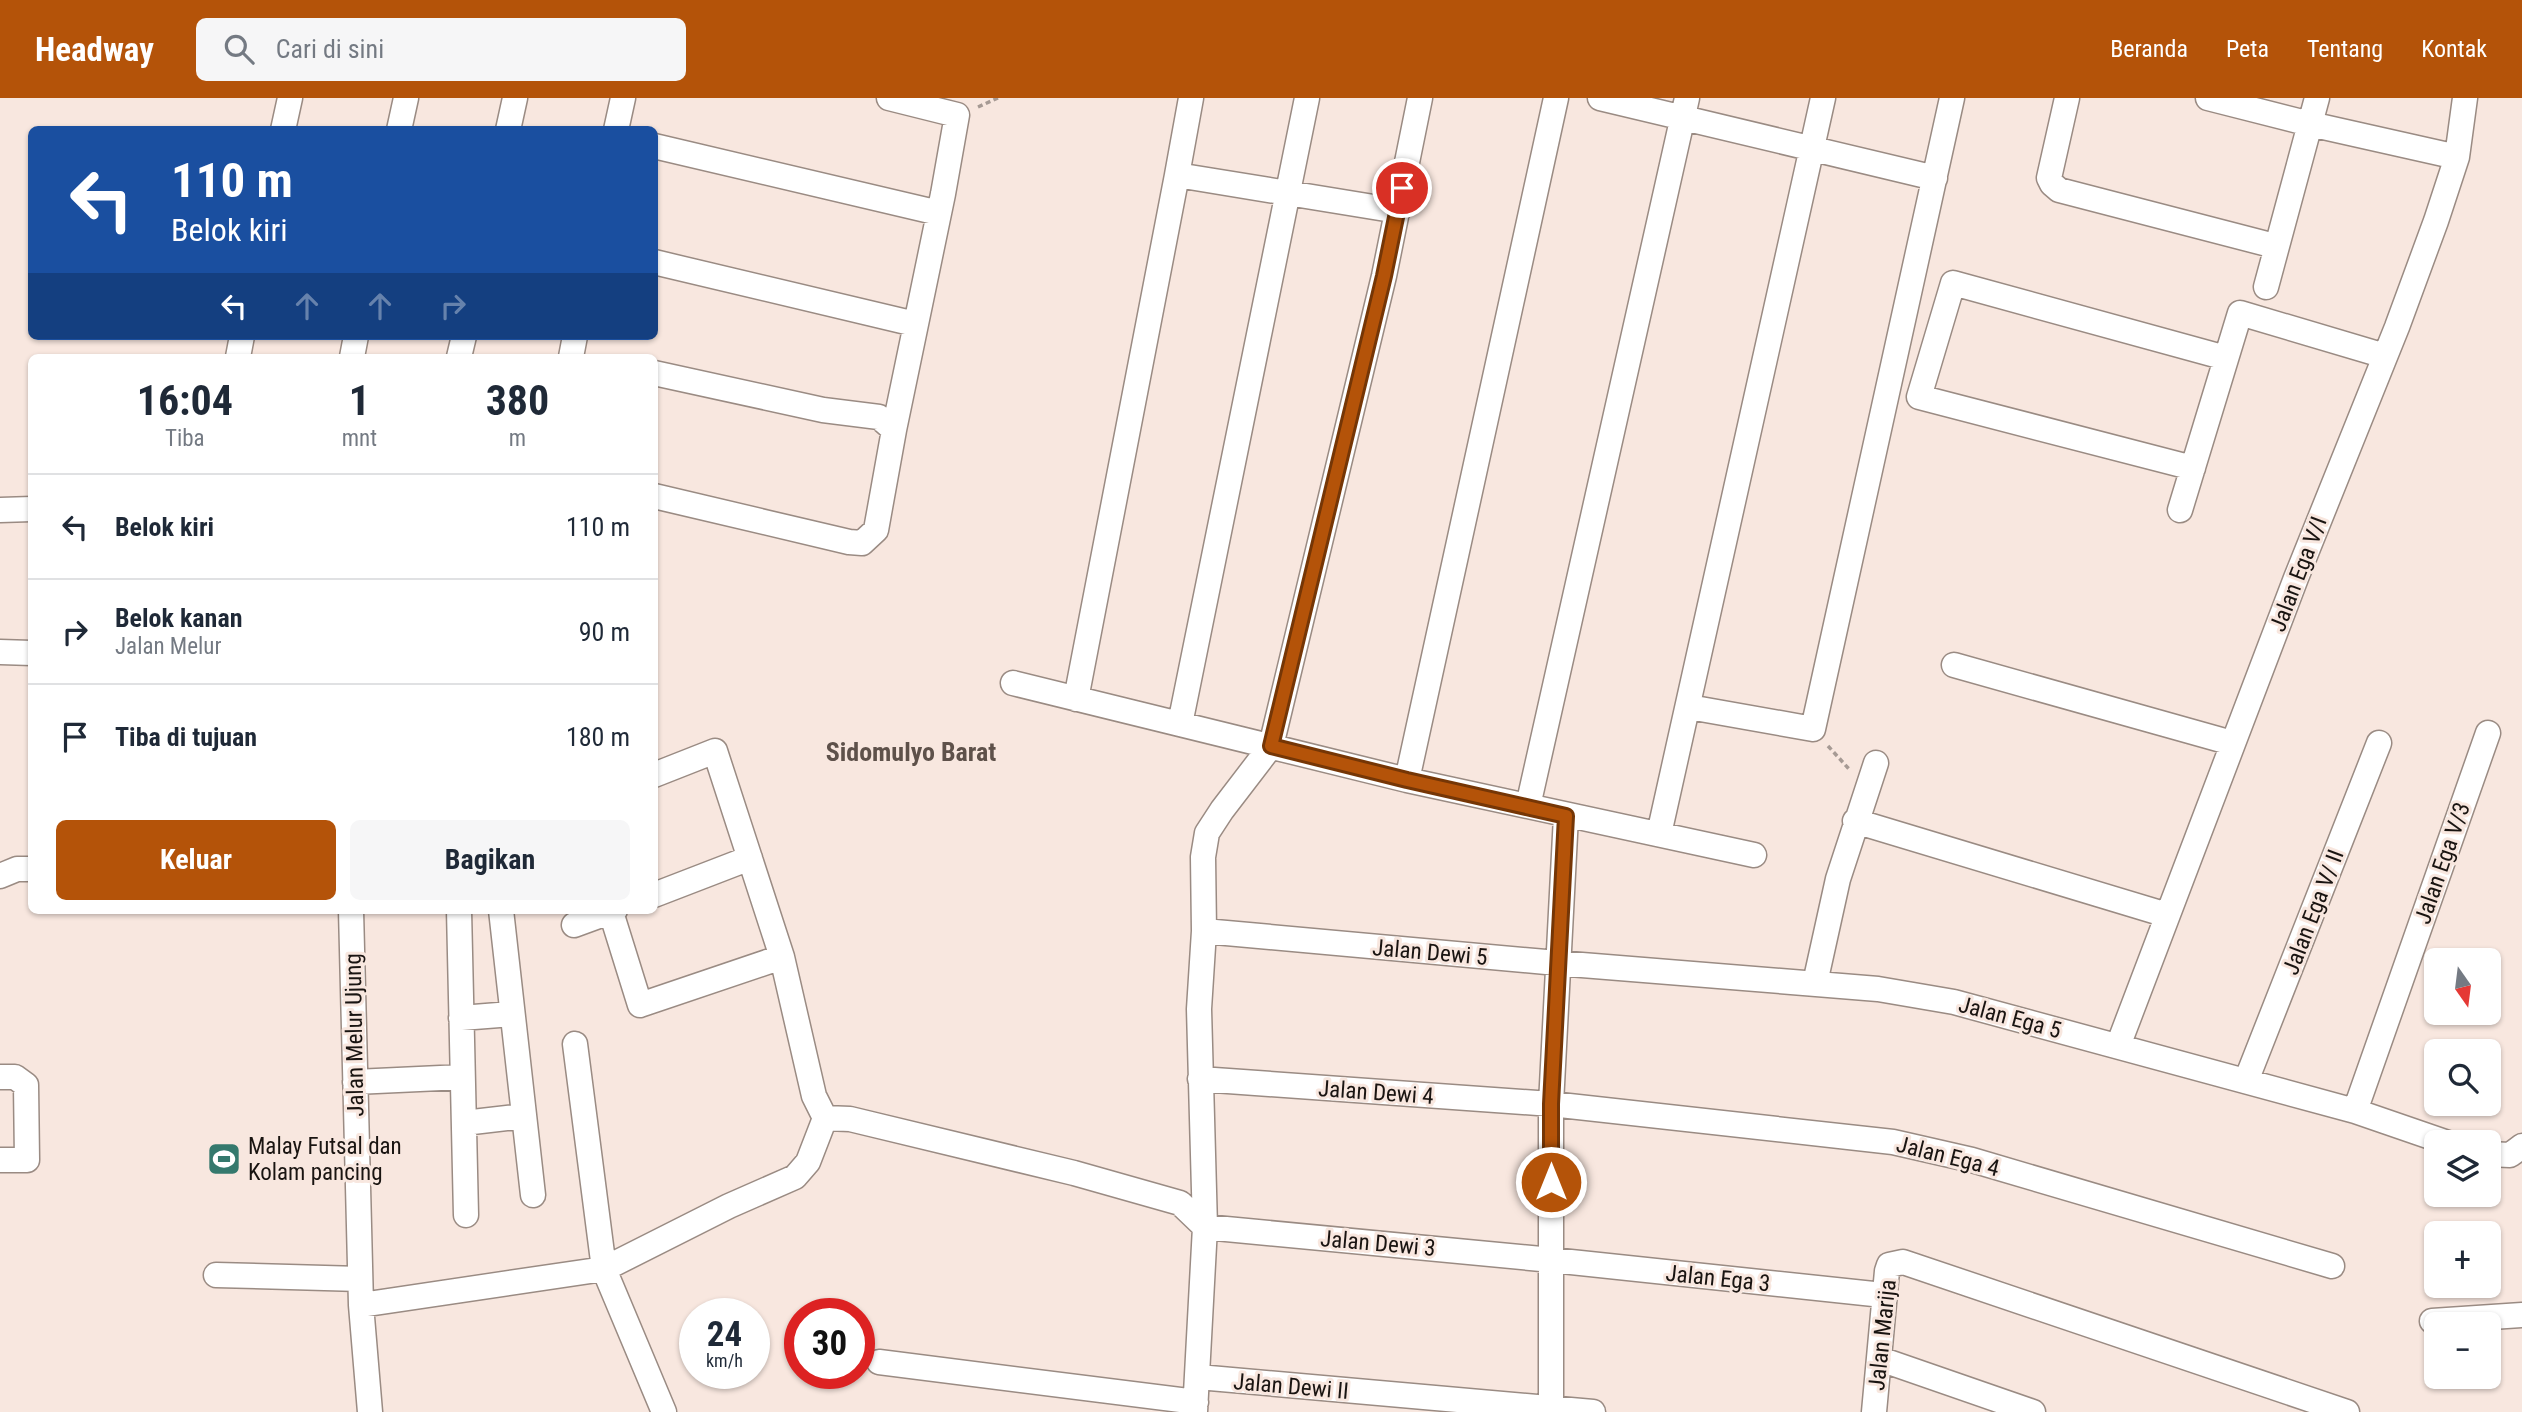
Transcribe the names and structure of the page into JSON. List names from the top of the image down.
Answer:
{
  "streets": {
    "street": [
      "Jalan Ega V/I",
      "Jalan Ega V/3",
      "Jalan Ega V/ II",
      "Jalan Dewi 5",
      "Jalan Ega 5",
      "Jalan Melur Ujung",
      "Jalan Dewi 4",
      "Jalan Ega 4",
      "Jalan Dewi 3",
      "Jalan Ega 3",
      "Jalan Marija",
      "Jalan Dewi II"
    ]
  },
  "crossings": [
    ["Jalan Ega V/I", "Jalan Ega 5"],
    ["Jalan Ega V/3", "Jalan Ega 5"],
    ["Jalan Ega V/ II", "Jalan Ega 5"],
    ["Jalan Dewi 5", "Jalan Ega 5"],
    ["Jalan Dewi 4", "Jalan Ega 4"],
    ["Jalan Dewi 3", "Jalan Ega 3"],
    ["Jalan Ega 3", "Jalan Marija"]
  ],
  "districts": ["Sidomulyo Barat"],
  "places": {
    "sports": ["Malay Futsal dan Kolam pancing"]
  },
  "north": "bottom",
  "page": {
    "header": "Headway",
    "search": "Cari di sini",
    "nav": [
      "Beranda",
      "Peta",
      "Tentang",
      "Kontak"
    ],
    "turn": ["110 m", "Belok kiri"],
    "eta": [
      "16:04",
      "Tiba",
      "1",
      "mnt",
      "380",
      "m"
    ],
    "list": [
      {
        "name": "Belok kiri",
        "value": "110 m"
      },
      {
        "name": "Belok kanan",
        "note": "Jalan Melur",
        "value": "90 m"
      },
      {
        "name": "Tiba di tujuan",
        "value": "180 m"
      }
    ],
    "buttons": ["Keluar", "Bagikan"],
    "map_buttons": ["+", "−"],
    "speed": "24 km/h",
    "limit": "30"
  }
}
